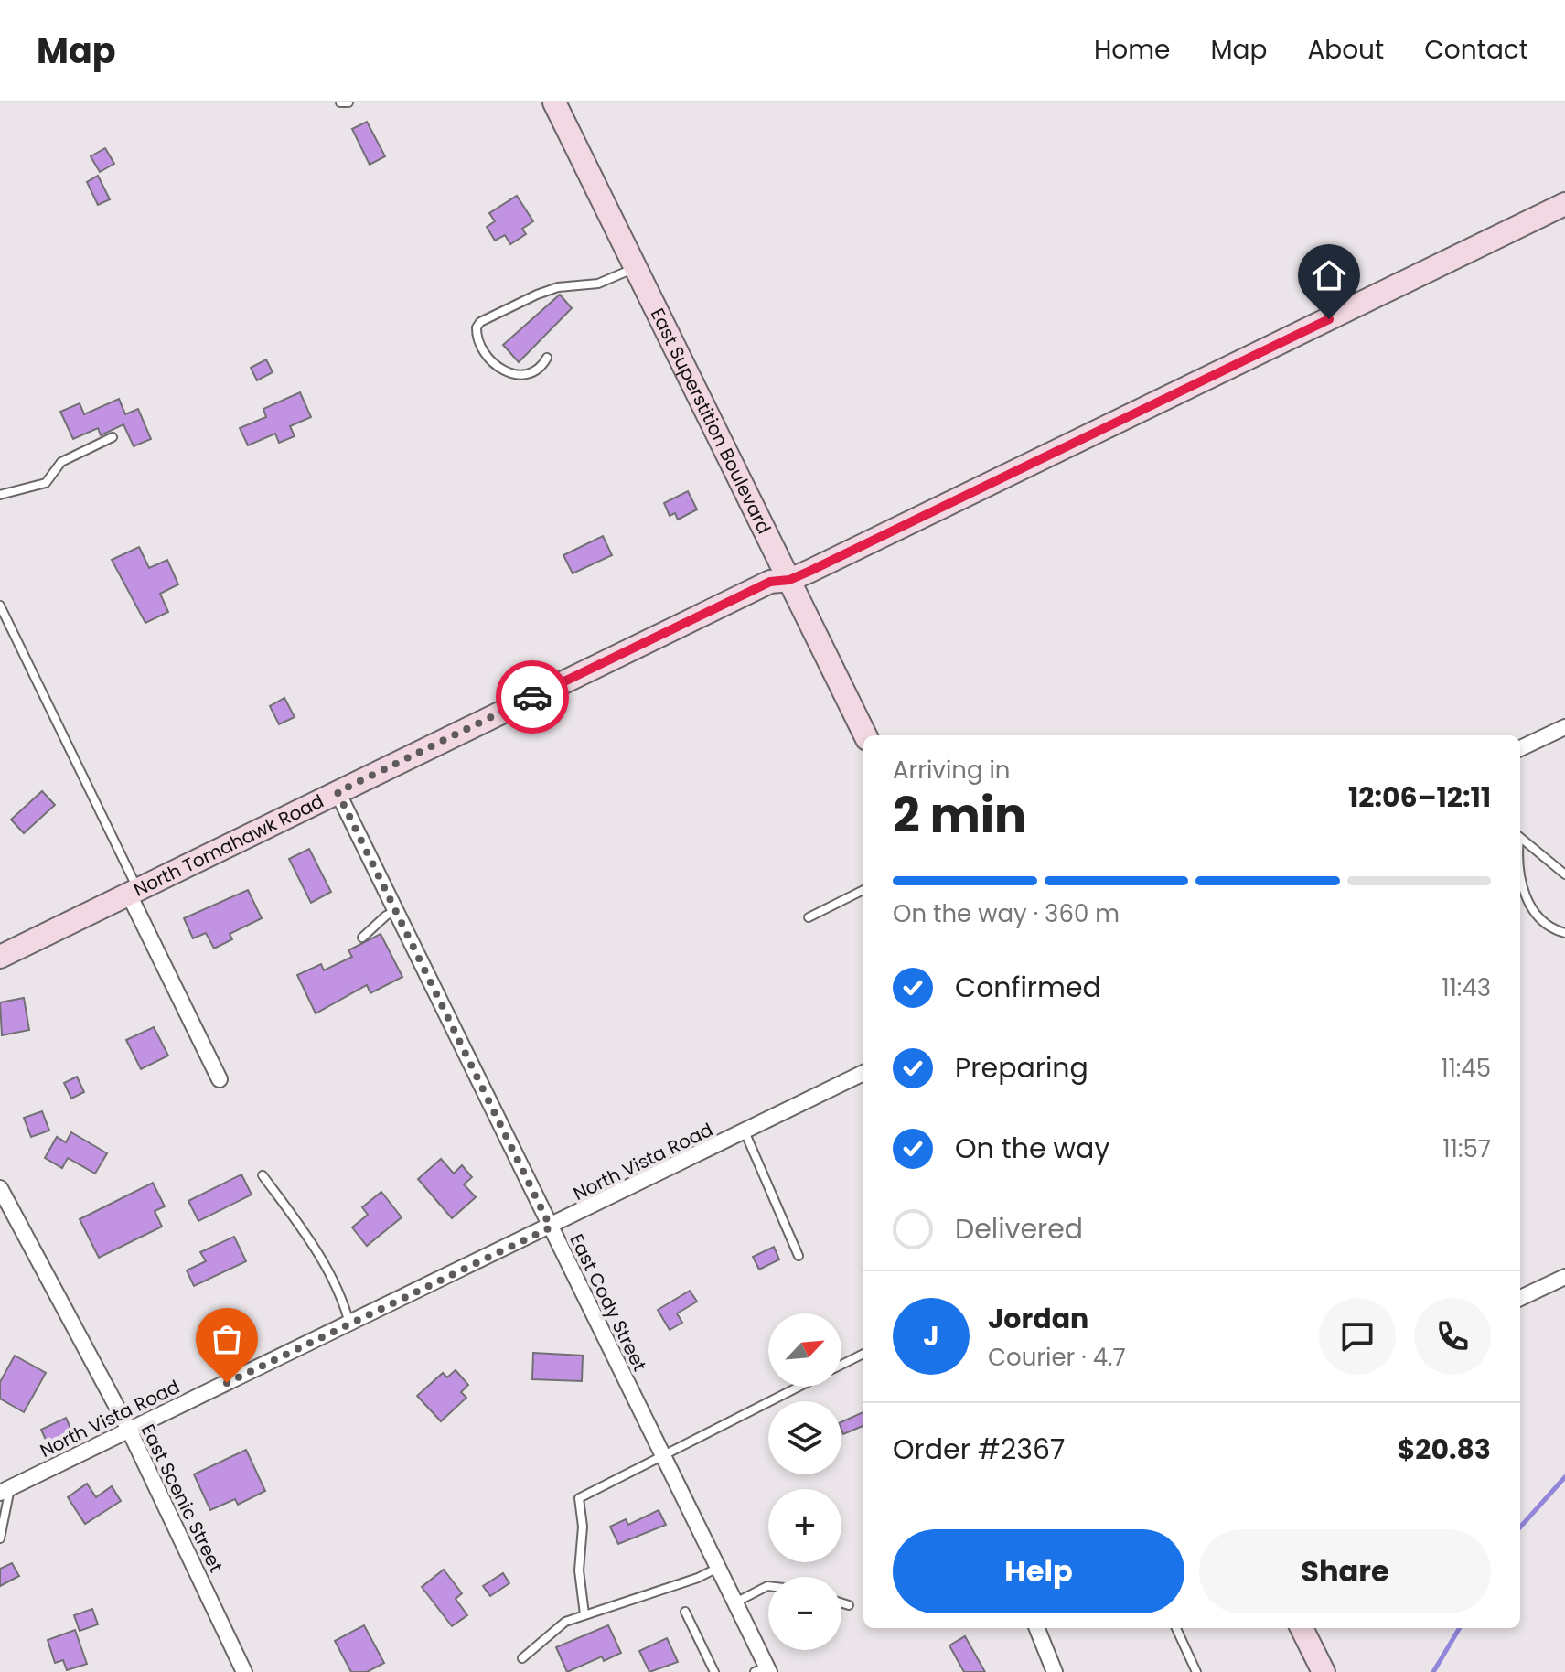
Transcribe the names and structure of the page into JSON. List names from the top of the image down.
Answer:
{
  "streets": {
    "street": [
      "East Superstition Boulevard",
      "North Tomahawk Road",
      "North Vista Road",
      "East Cody Street",
      "East Scenic Street"
    ]
  },
  "crossings": [
    ["East Superstition Boulevard", "North Tomahawk Road"],
    ["North Tomahawk Road", "East Cody Street"],
    ["North Vista Road", "East Cody Street"],
    ["North Vista Road", "East Scenic Street"]
  ],
  "north": "top right",
  "page": {
    "header": "Map",
    "nav": [
      "Home",
      "Map",
      "About",
      "Contact"
    ],
    "heading": ["2 min", "Arriving in", "12:06–12:11"],
    "panel": [
      "Jordan",
      "Courier · 4.7",
      "Order #2367",
      "$20.83"
    ],
    "bar": "On the way · 360 m",
    "list": [
      ["Confirmed", "11:43"],
      ["Preparing", "11:45"],
      ["On the way", "11:57"],
      "Delivered"
    ],
    "round": "J",
    "map_buttons": ["+", "−"],
    "buttons": ["Help", "Share"]
  }
}
